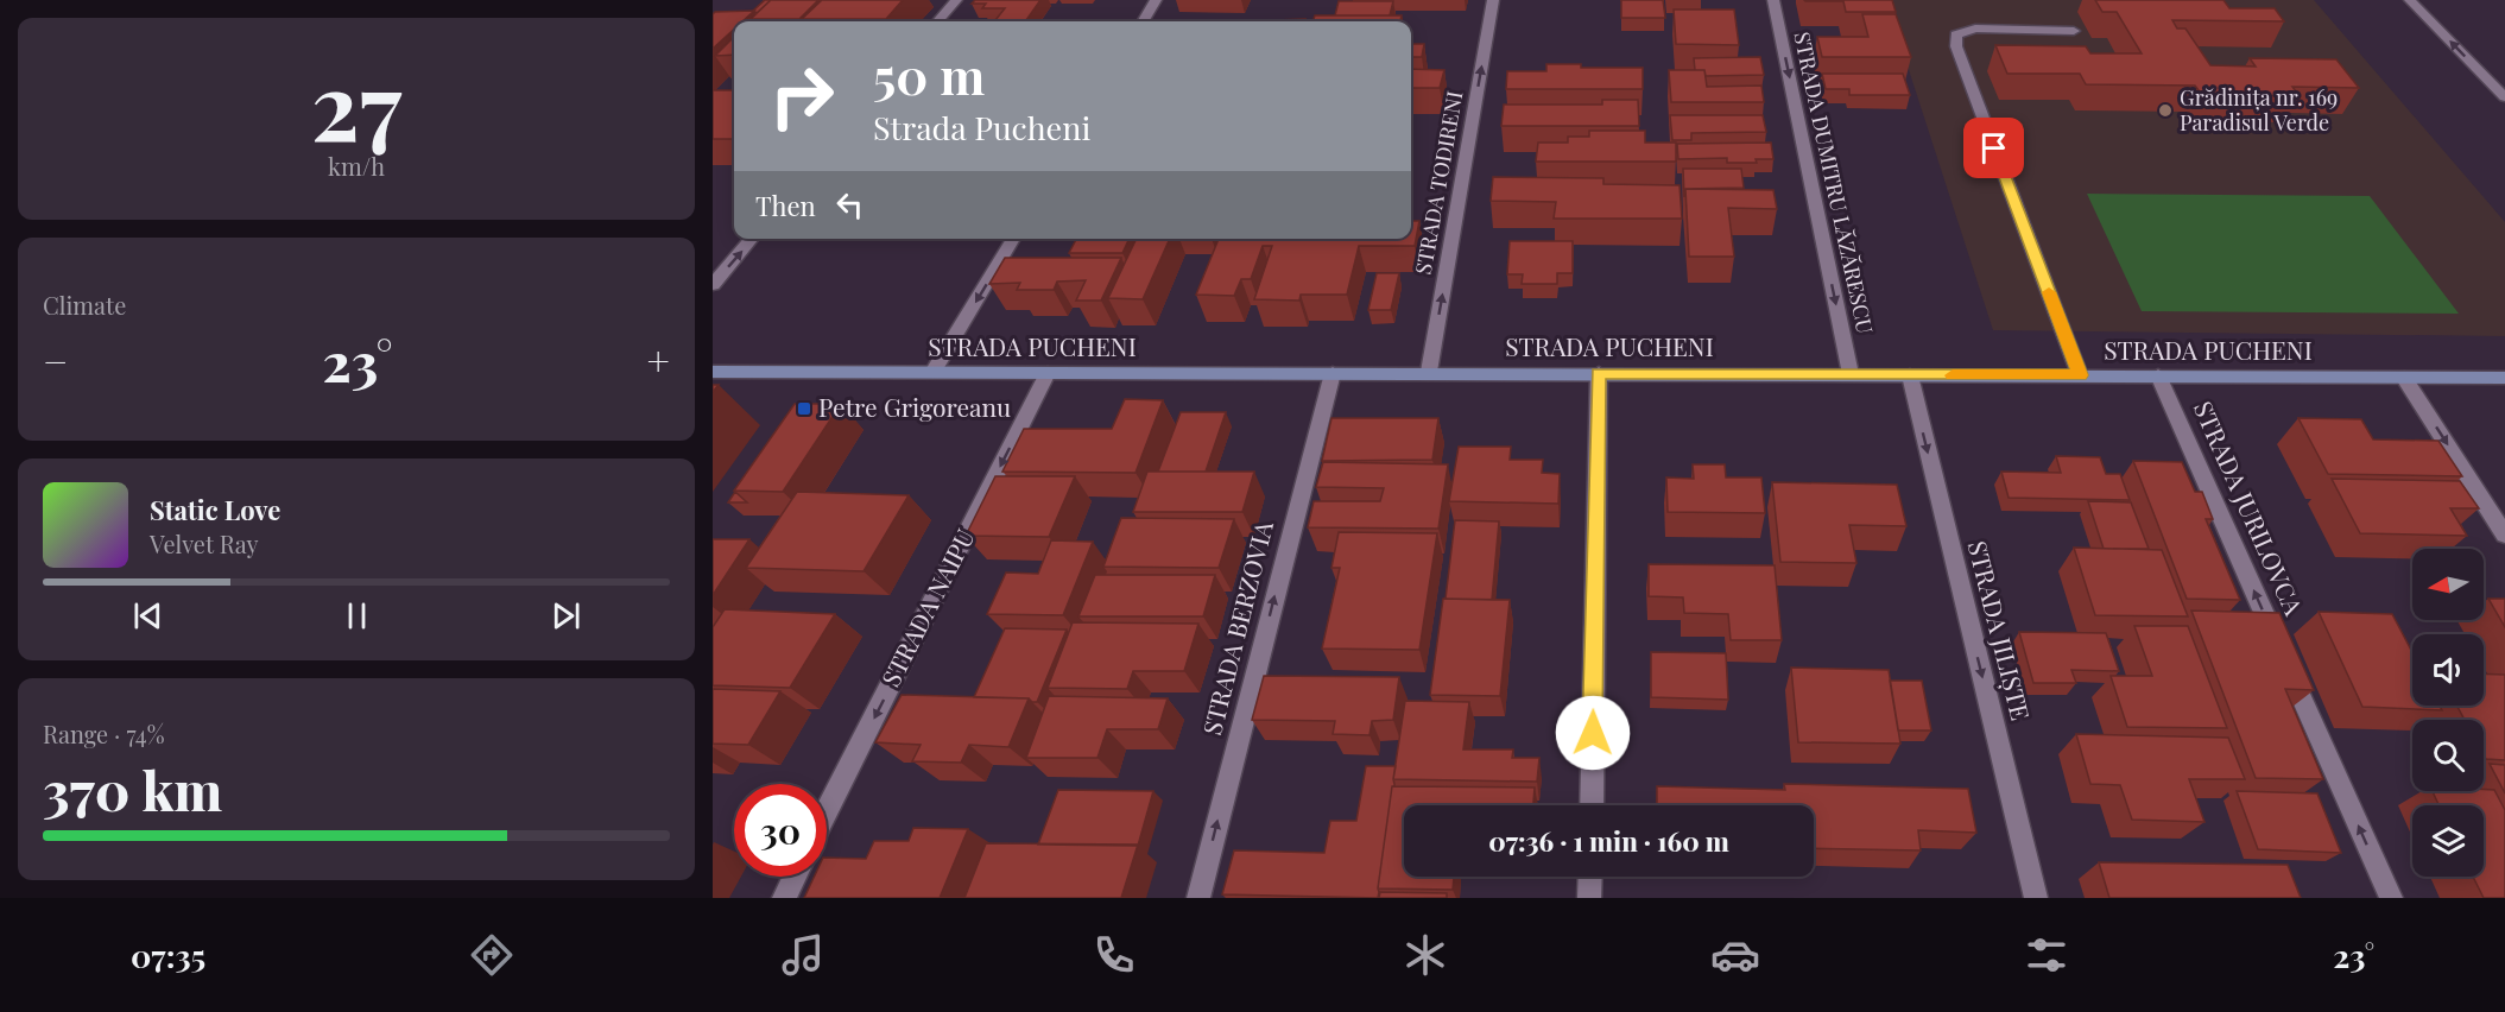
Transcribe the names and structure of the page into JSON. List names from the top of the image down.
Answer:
{
  "streets": {
    "street": [
      "STRADA TODIRENI",
      "STRADA DUMITRU LĂZĂRESCU",
      "STRADA PUCHENI",
      "STRADA JURILOVCA",
      "STRADA NAIPU",
      "STRADA BERZOVIA",
      "STRADA JILIȘTE"
    ]
  },
  "crossings": [
    ["STRADA TODIRENI", "STRADA PUCHENI"],
    ["STRADA DUMITRU LĂZĂRESCU", "STRADA PUCHENI"],
    ["STRADA PUCHENI", "STRADA JURILOVCA"],
    ["STRADA PUCHENI", "STRADA NAIPU"],
    ["STRADA PUCHENI", "STRADA BERZOVIA"],
    ["STRADA PUCHENI", "STRADA JILIȘTE"]
  ],
  "one_way": [
    "STRADA TODIRENI",
    "STRADA DUMITRU LĂZĂRESCU",
    "STRADA JURILOVCA",
    "STRADA NAIPU",
    "STRADA BERZOVIA",
    "STRADA JILIȘTE"
  ],
  "places": {
    "other": ["Grădinița nr. 169 Paradisul Verde"],
    "transit": ["Petre Grigoreanu"]
  },
  "north": "left",
  "page": {
    "tile": [
      ["27", "km/h"],
      "Climate",
      ["Range · 74%", "370 km"]
    ],
    "turn": ["50 m", "Strada Pucheni"],
    "then": "Then",
    "heat": ["−", "23°", "+"],
    "song": ["Static Love", "Velvet Ray"],
    "limit": "30",
    "trip": "07:36 · 1 min · 160 m",
    "tabs": ["07:35", "23°"]
  }
}
